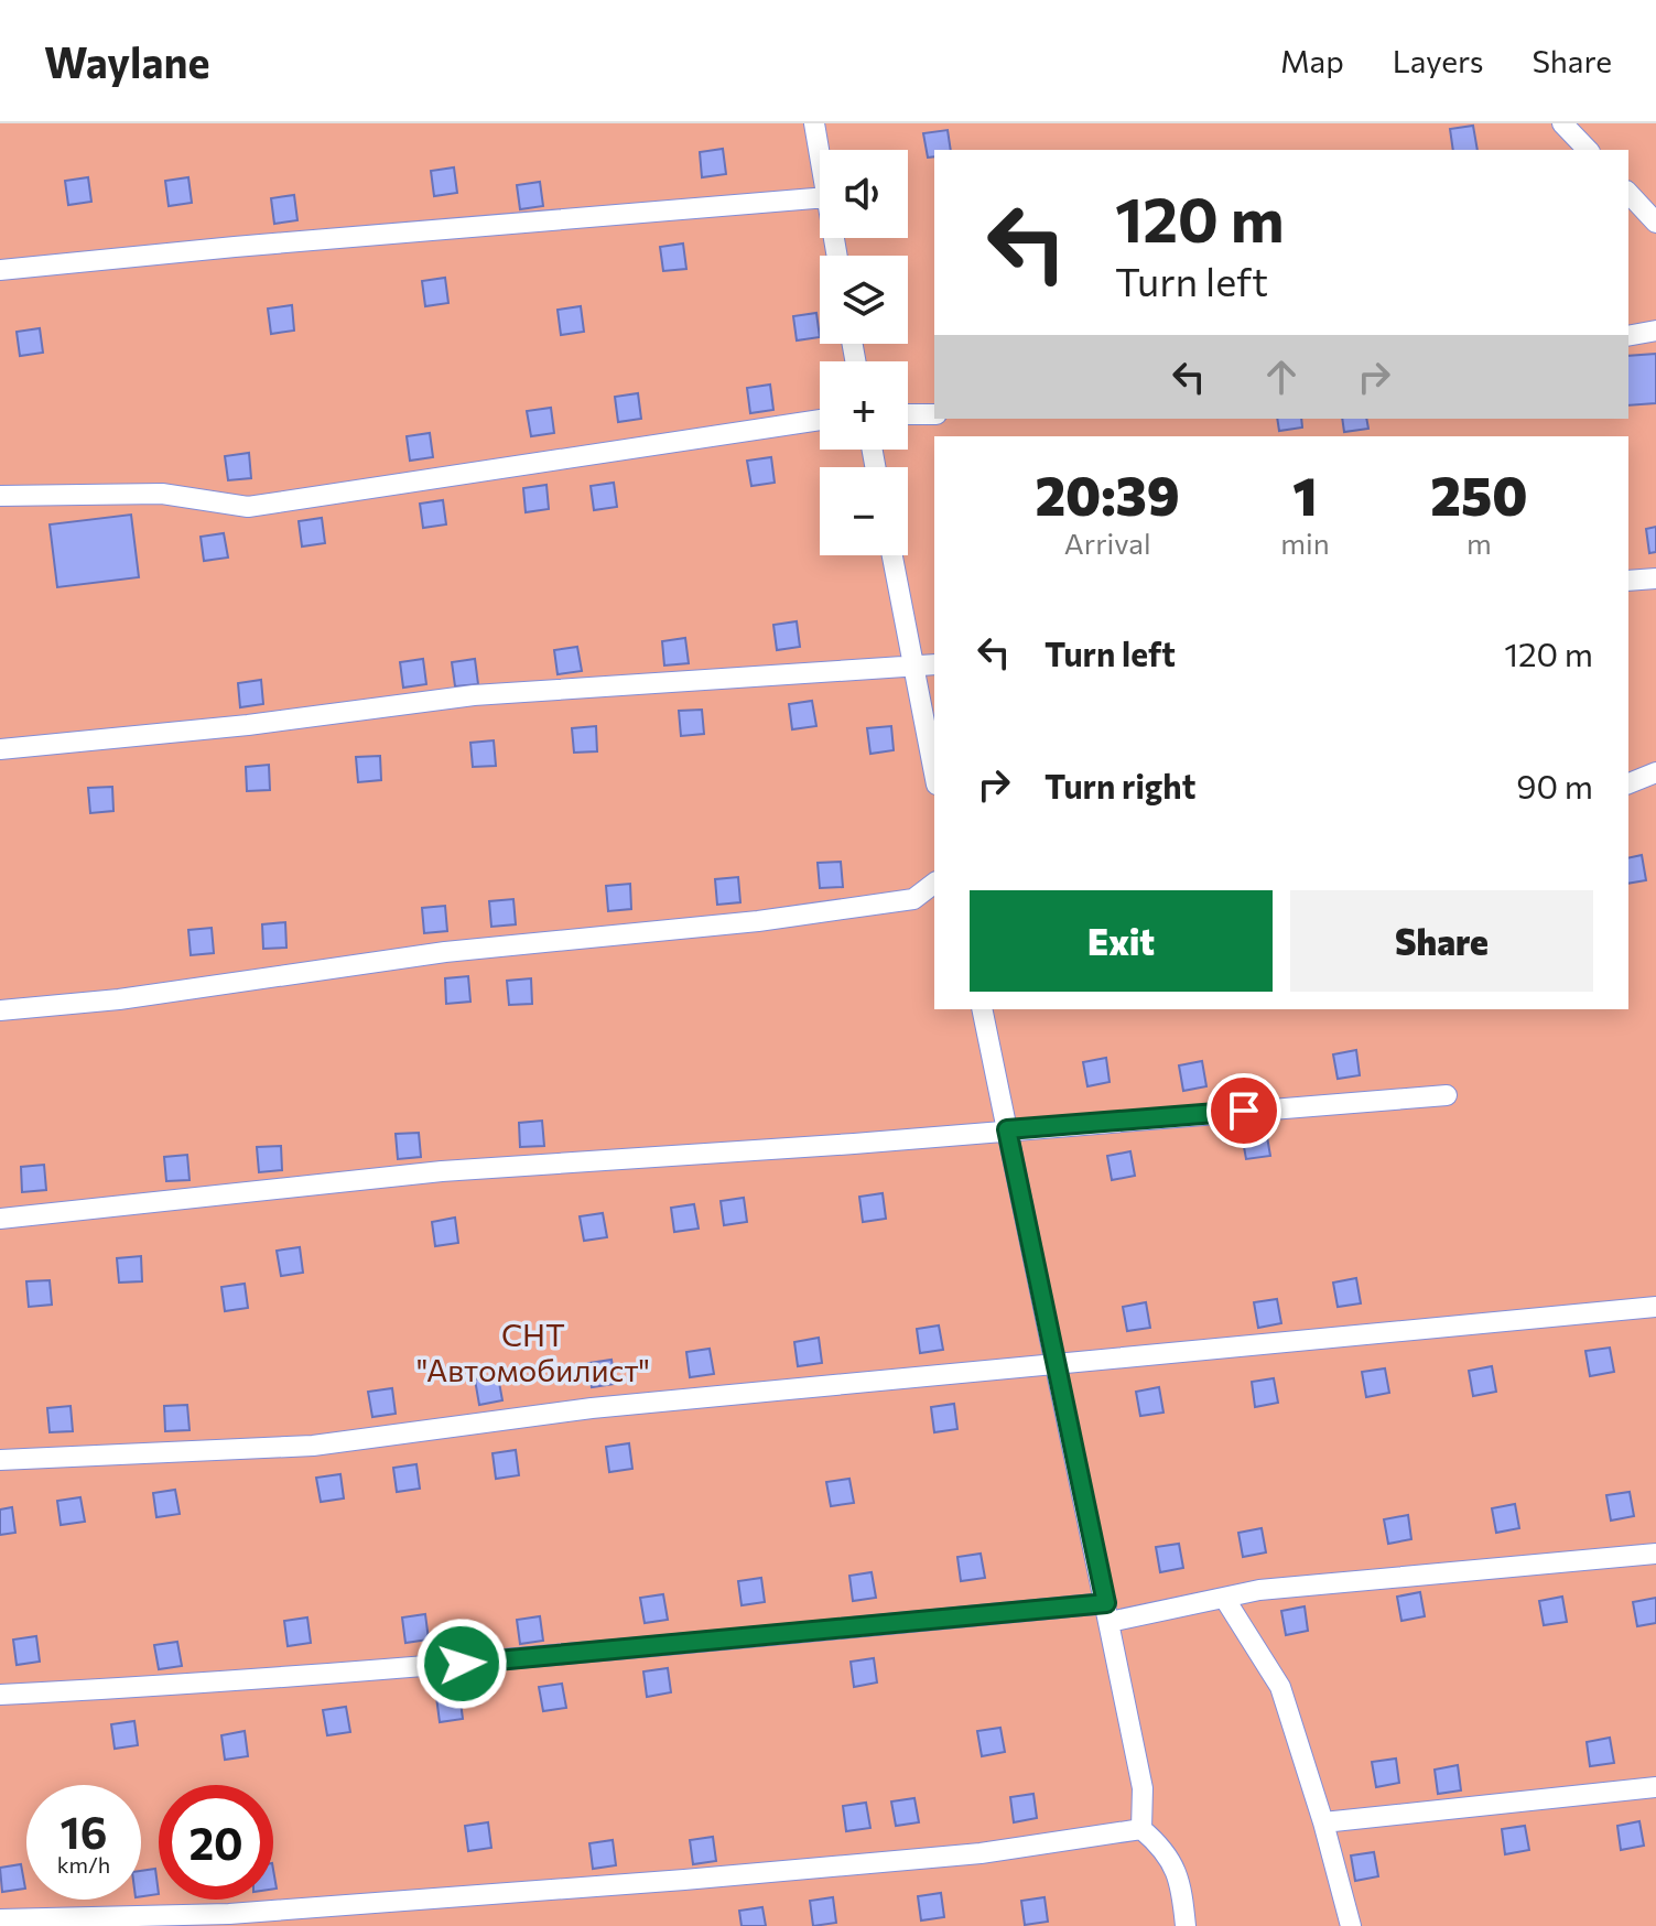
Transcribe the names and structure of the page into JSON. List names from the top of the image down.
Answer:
{
  "parks": ["СНТ \"Автомобилист\""],
  "page": {
    "header": "Waylane",
    "nav": ["Map", "Layers", "Share"],
    "map_buttons": ["+", "−"],
    "turn": ["120 m", "Turn left"],
    "eta": [
      "20:39",
      "Arrival",
      "1",
      "min",
      "250",
      "m"
    ],
    "list": [
      {
        "name": "Turn left",
        "value": "120 m"
      },
      {
        "name": "Turn right",
        "value": "90 m"
      }
    ],
    "buttons": ["Exit", "Share"],
    "speed": "16 km/h",
    "limit": "20"
  }
}
